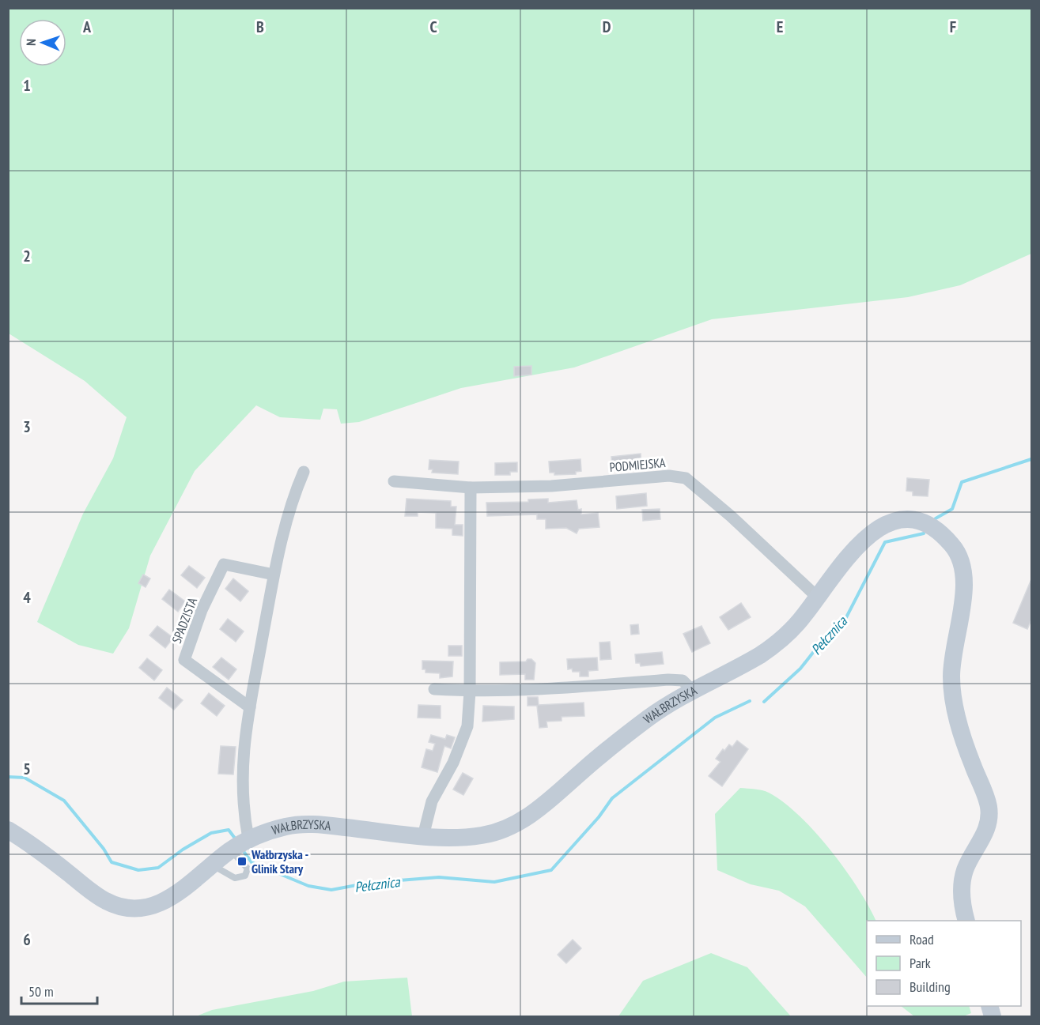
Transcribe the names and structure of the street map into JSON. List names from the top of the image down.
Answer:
{
  "streets": {
    "main road": ["WAŁBRZYSKA"],
    "street": ["PODMIEJSKA", "SPADZISTA"]
  },
  "crossings": [
    ["PODMIEJSKA", "WAŁBRZYSKA"]
  ],
  "water": ["Pełcznica"],
  "places": {
    "transit": ["Wałbrzyska - Glinik Stary"]
  },
  "legend": ["Road", "Park", "Building"],
  "scale_bar": "50 m",
  "north": "left",
  "grid": {
    "columns": [
      "A",
      "B",
      "C",
      "D",
      "E",
      "F"
    ],
    "rows": [
      "1",
      "2",
      "3",
      "4",
      "5",
      "6"
    ]
  }
}
